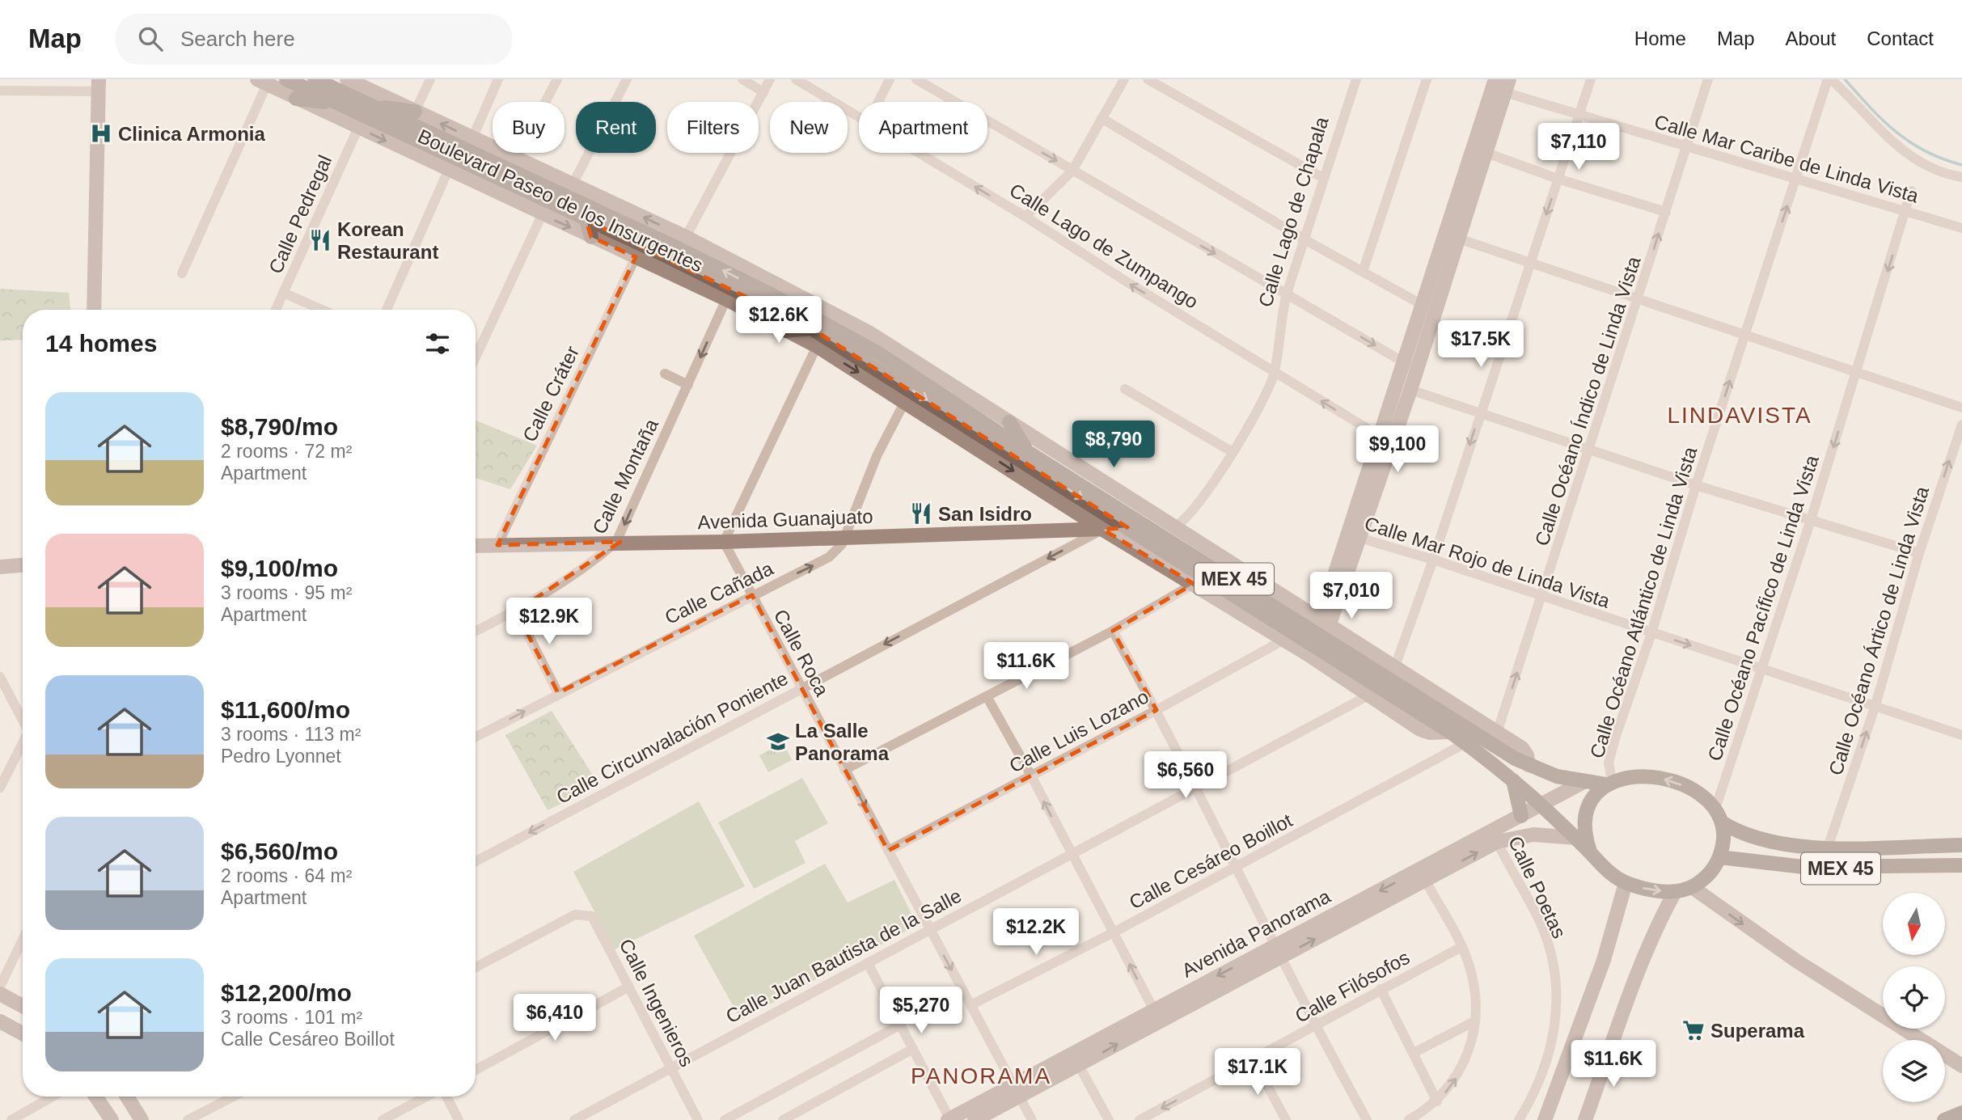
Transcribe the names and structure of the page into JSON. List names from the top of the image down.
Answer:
{
  "streets": {
    "main road": ["Boulevard Paseo de los Insurgentes", "MEX 45"],
    "street": [
      "Calle Mar Caribe de Linda Vista",
      "Calle Lago de Chapala",
      "Calle Pedregal",
      "Calle Lago de Zumpango",
      "Calle Cráter",
      "Calle Océano Índico de Linda Vista",
      "Calle Montaña",
      "Avenida Guanajuato",
      "Calle Mar Rojo de Linda Vista",
      "Calle Cañada",
      "Calle Océano Atlántico de Linda Vista",
      "Calle Océano Pacífico de Linda Vista",
      "Calle Océano Ártico de Linda Vista",
      "Calle Roca",
      "Calle Luis Lozano",
      "Calle Circunvalación Poniente",
      "Calle Cesáreo Boillot",
      "Calle Poetas",
      "Avenida Panorama",
      "Calle Juan Bautista de la Salle",
      "Calle Filósofos",
      "Calle Ingenieros"
    ]
  },
  "crossings": [
    ["Calle Mar Caribe de Linda Vista", "Calle Océano Índico de Linda Vista"],
    ["Calle Mar Caribe de Linda Vista", "Calle Océano Atlántico de Linda Vista"],
    ["Calle Mar Caribe de Linda Vista", "Calle Océano Pacífico de Linda Vista"],
    ["Boulevard Paseo de los Insurgentes", "Calle Lago de Chapala"],
    ["Boulevard Paseo de los Insurgentes", "Calle Pedregal"],
    ["Boulevard Paseo de los Insurgentes", "Calle Cráter"],
    ["Boulevard Paseo de los Insurgentes", "Calle Océano Índico de Linda Vista"],
    ["Boulevard Paseo de los Insurgentes", "Calle Montaña"],
    ["Boulevard Paseo de los Insurgentes", "Avenida Guanajuato"],
    ["Boulevard Paseo de los Insurgentes", "MEX 45"],
    ["Boulevard Paseo de los Insurgentes", "Calle Cañada"],
    ["Boulevard Paseo de los Insurgentes", "Calle Océano Atlántico de Linda Vista"],
    ["Boulevard Paseo de los Insurgentes", "Calle Océano Pacífico de Linda Vista"],
    ["Boulevard Paseo de los Insurgentes", "Calle Luis Lozano"],
    ["Boulevard Paseo de los Insurgentes", "Calle Circunvalación Poniente"],
    ["Boulevard Paseo de los Insurgentes", "Calle Cesáreo Boillot"],
    ["Boulevard Paseo de los Insurgentes", "Avenida Panorama"],
    ["Boulevard Paseo de los Insurgentes", "Calle Juan Bautista de la Salle"],
    ["Calle Lago de Chapala", "Calle Lago de Zumpango"],
    ["Calle Cráter", "Avenida Guanajuato"],
    ["Calle Océano Índico de Linda Vista", "Calle Mar Rojo de Linda Vista"],
    ["Calle Montaña", "Avenida Guanajuato"],
    ["Avenida Guanajuato", "Calle Cañada"],
    ["Avenida Guanajuato", "Calle Roca"],
    ["Avenida Guanajuato", "Calle Circunvalación Poniente"],
    ["Calle Mar Rojo de Linda Vista", "Calle Océano Atlántico de Linda Vista"],
    ["Calle Mar Rojo de Linda Vista", "Calle Océano Pacífico de Linda Vista"],
    ["Calle Mar Rojo de Linda Vista", "Calle Océano Ártico de Linda Vista"],
    ["MEX 45", "Calle Océano Atlántico de Linda Vista"],
    ["MEX 45", "Calle Océano Pacífico de Linda Vista"],
    ["MEX 45", "Calle Océano Ártico de Linda Vista"],
    ["Calle Cañada", "Calle Roca"],
    ["Calle Océano Atlántico de Linda Vista", "Calle Océano Pacífico de Linda Vista"],
    ["Calle Roca", "Calle Luis Lozano"],
    ["Calle Roca", "Calle Circunvalación Poniente"],
    ["Calle Roca", "Calle Cesáreo Boillot"],
    ["Calle Roca", "Avenida Panorama"],
    ["Calle Roca", "Calle Juan Bautista de la Salle"],
    ["Calle Poetas", "Avenida Panorama"],
    ["Calle Juan Bautista de la Salle", "Calle Ingenieros"]
  ],
  "one_way": [
    "Calle Montaña",
    "Calle Cañada",
    "Calle Océano Atlántico de Linda Vista",
    "Calle Océano Pacífico de Linda Vista",
    "Calle Océano Ártico de Linda Vista",
    "Calle Circunvalación Poniente",
    "Calle Filósofos"
  ],
  "districts": ["LINDAVISTA", "PANORAMA"],
  "places": {
    "hospital": ["Clinica Armonia"],
    "restaurant": ["Korean Restaurant", "San Isidro"],
    "school or university": ["La Salle Panorama"],
    "supermarket": ["Superama"]
  },
  "north": "bottom",
  "page": {
    "header": "Map",
    "search": "Search here",
    "nav": [
      "Home",
      "Map",
      "About",
      "Contact"
    ],
    "chip": [
      "Buy",
      "Rent",
      "Filters",
      "New",
      "Apartment"
    ],
    "price": [
      "$7,110",
      "$12.6K",
      "$17.5K",
      "$8,790",
      "$9,100",
      "$7,010",
      "$12.9K",
      "$11.6K",
      "$6,560",
      "$12.2K",
      "$5,270",
      "$6,410",
      "$11.6K",
      "$17.1K"
    ],
    "heading": "14 homes",
    "list": [
      {
        "name": "$8,790/mo",
        "note": "2 rooms · 72 m² · Apartment"
      },
      {
        "name": "$9,100/mo",
        "note": "3 rooms · 95 m² · Apartment"
      },
      {
        "name": "$11,600/mo",
        "note": "3 rooms · 113 m² · Pedro Lyonnet"
      },
      {
        "name": "$6,560/mo",
        "note": "2 rooms · 64 m² · Apartment"
      },
      {
        "name": "$12,200/mo",
        "note": "3 rooms · 101 m² · Calle Cesáreo Boillot"
      }
    ]
  }
}
